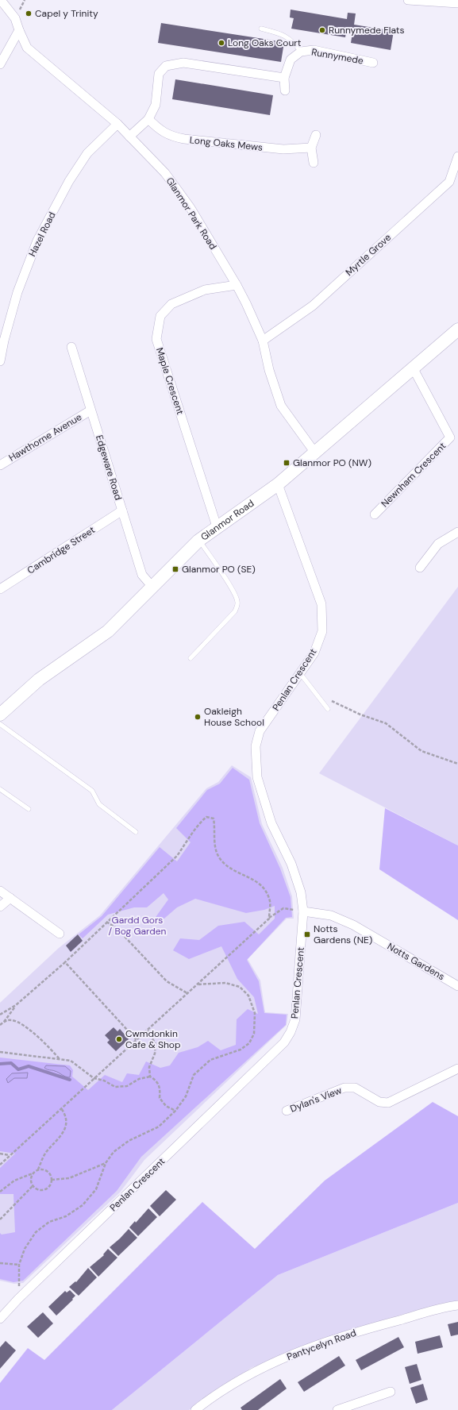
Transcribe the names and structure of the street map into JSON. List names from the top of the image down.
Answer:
{
  "streets": {
    "street": [
      "Runnymede",
      "Long Oaks Mews",
      "Glanmor Park Road",
      "Hazel Road",
      "Myrtle Grove",
      "Maple Crescent",
      "Hawthorne Avenue",
      "Edgeware Road",
      "Newnham Crescent",
      "Glanmor Road",
      "Cambridge Street",
      "Penlan Crescent",
      "Notts Gardens",
      "Dylan's View",
      "Pantycelyn Road"
    ]
  },
  "crossings": [
    ["Glanmor Park Road", "Hazel Road"],
    ["Glanmor Park Road", "Myrtle Grove"],
    ["Glanmor Park Road", "Maple Crescent"],
    ["Glanmor Park Road", "Glanmor Road"],
    ["Maple Crescent", "Glanmor Road"],
    ["Hawthorne Avenue", "Edgeware Road"],
    ["Edgeware Road", "Glanmor Road"],
    ["Edgeware Road", "Cambridge Street"],
    ["Newnham Crescent", "Glanmor Road"],
    ["Glanmor Road", "Penlan Crescent"],
    ["Penlan Crescent", "Notts Gardens"]
  ],
  "parks": ["Gardd Gors / Bog Garden"],
  "places": {
    "other": [
      "Capel y Trinity",
      "Runnymede Flats",
      "Long Oaks Court",
      "Oakleigh House School",
      "Cwmdonkin Cafe & Shop"
    ],
    "transit": ["Glanmor PO (NW)", "Glanmor PO (SE)", "Notts Gardens (NE)"]
  }
}
